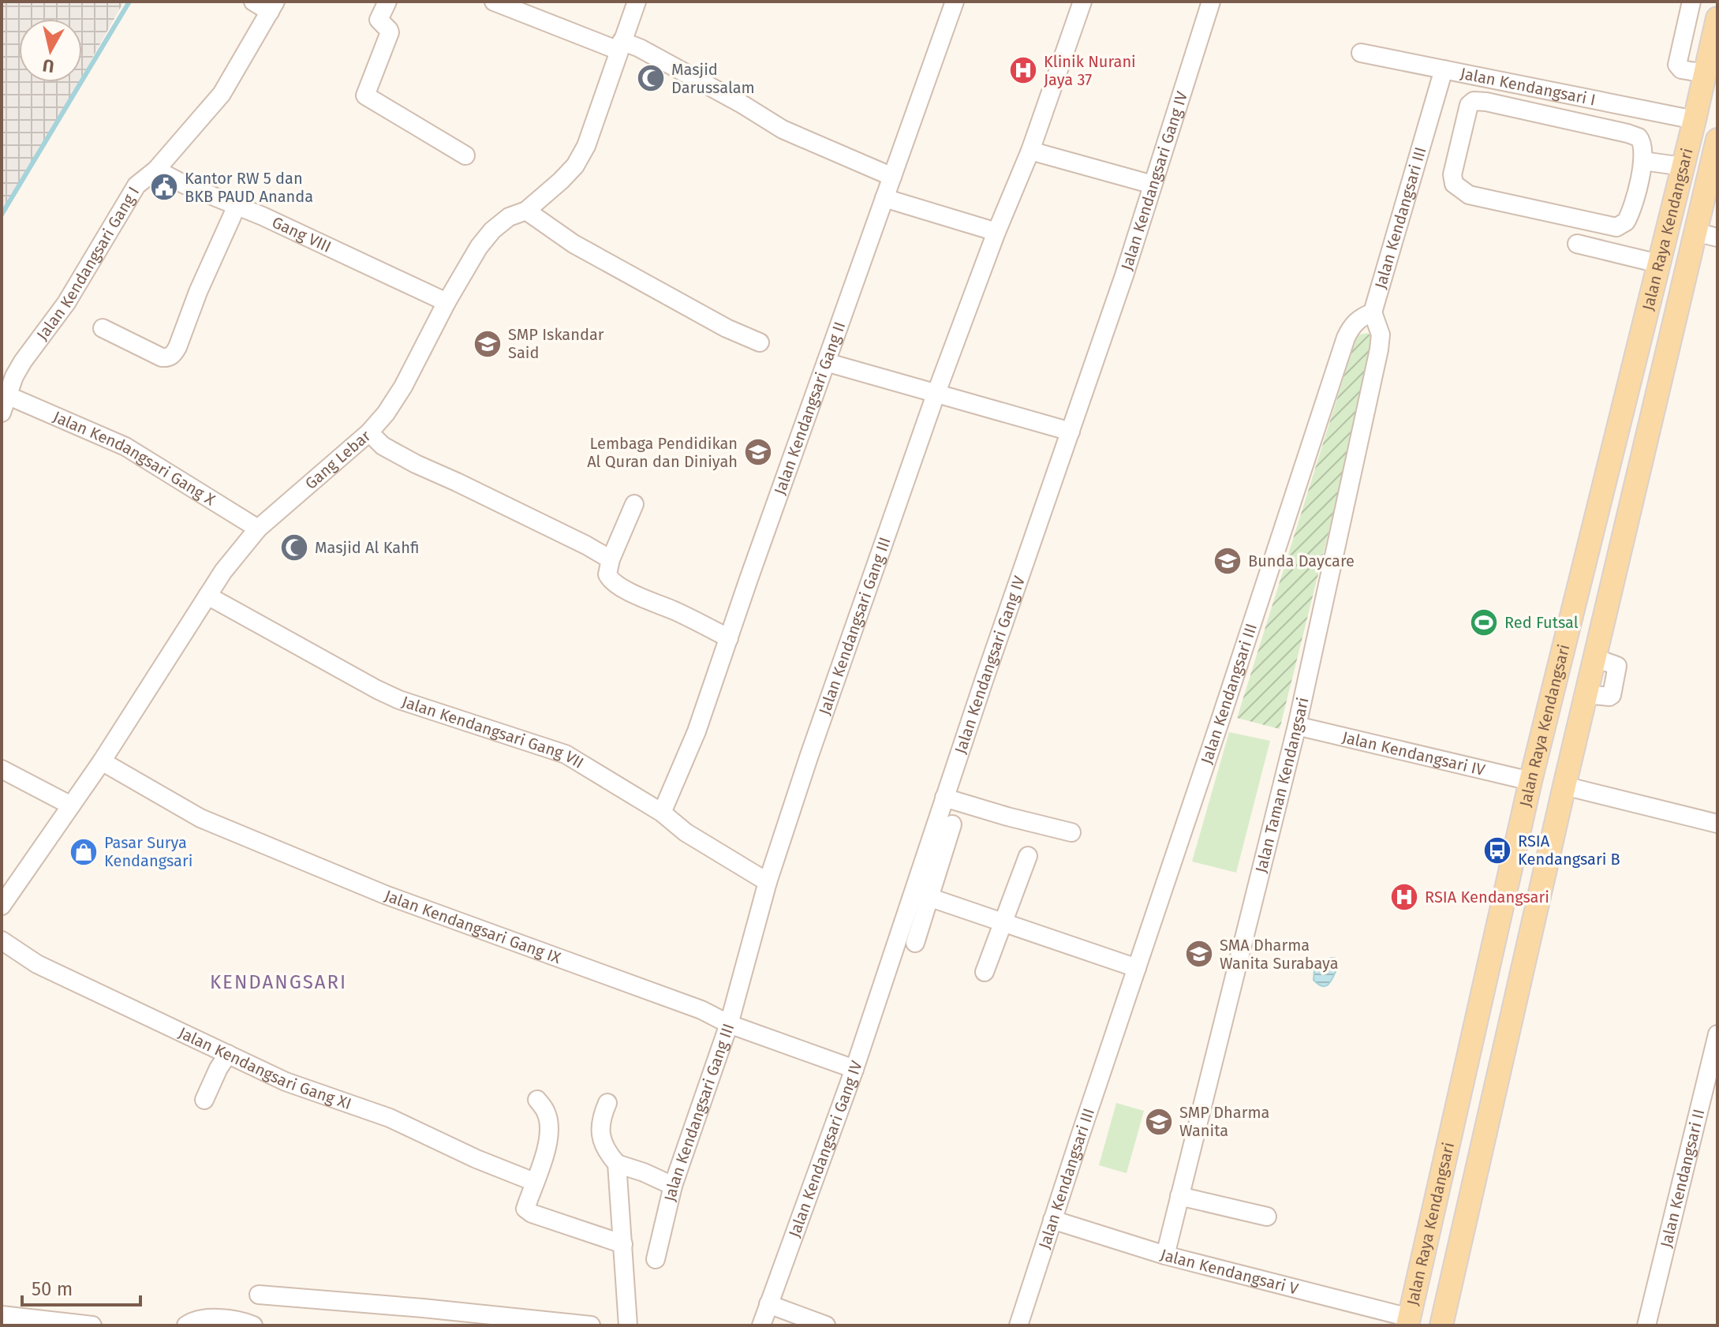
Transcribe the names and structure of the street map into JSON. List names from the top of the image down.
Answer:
{
  "streets": {
    "main road": ["Jalan Raya Kendangsari"],
    "street": [
      "Jalan Kendangsari I",
      "Jalan Kendangsari Gang IV",
      "Jalan Kendangsari III",
      "Gang VIII",
      "Jalan Kendangsari Gang I",
      "Jalan Kendangsari Gang II",
      "Jalan Kendangsari Gang X",
      "Gang Lebar",
      "Jalan Kendangsari Gang III",
      "Jalan Kendangsari Gang VII",
      "Jalan Kendangsari IV",
      "Jalan Taman Kendangsari",
      "Jalan Kendangsari Gang IX",
      "Jalan Kendangsari Gang XI",
      "Jalan Kendangsari II",
      "Jalan Kendangsari V"
    ]
  },
  "crossings": [
    ["Jalan Kendangsari I", "Jalan Kendangsari III"],
    ["Jalan Kendangsari I", "Jalan Raya Kendangsari"],
    ["Jalan Kendangsari Gang IV", "Jalan Kendangsari Gang IX"],
    ["Jalan Kendangsari III", "Jalan Taman Kendangsari"],
    ["Jalan Kendangsari III", "Jalan Kendangsari V"],
    ["Jalan Raya Kendangsari", "Jalan Kendangsari IV"],
    ["Jalan Raya Kendangsari", "Jalan Kendangsari V"],
    ["Gang VIII", "Jalan Kendangsari Gang I"],
    ["Gang VIII", "Gang Lebar"],
    ["Jalan Kendangsari Gang I", "Jalan Kendangsari Gang X"],
    ["Jalan Kendangsari Gang II", "Jalan Kendangsari Gang VII"],
    ["Jalan Kendangsari Gang X", "Gang Lebar"],
    ["Gang Lebar", "Jalan Kendangsari Gang VII"],
    ["Gang Lebar", "Jalan Kendangsari Gang IX"],
    ["Jalan Kendangsari Gang III", "Jalan Kendangsari Gang VII"],
    ["Jalan Kendangsari Gang III", "Jalan Kendangsari Gang IX"],
    ["Jalan Kendangsari IV", "Jalan Taman Kendangsari"],
    ["Jalan Taman Kendangsari", "Jalan Kendangsari V"]
  ],
  "districts": ["KENDANGSARI"],
  "places": {
    "hospital": ["Klinik Nurani Jaya 37", "RSIA Kendangsari"],
    "mosque": ["Masjid Darussalam", "Masjid Al Kahfi"],
    "public building": ["Kantor RW 5 dan BKB PAUD Ananda"],
    "school or university": [
      "SMP Iskandar Said",
      "Lembaga Pendidikan Al Quran dan Diniyah",
      "Bunda Daycare",
      "SMA Dharma Wanita Surabaya",
      "SMP Dharma Wanita"
    ],
    "sports": ["Red Futsal"],
    "bus stop": ["RSIA Kendangsari B"],
    "shop": ["Pasar Surya Kendangsari"]
  },
  "scale_bar": "50 m",
  "north": "bottom"
}
